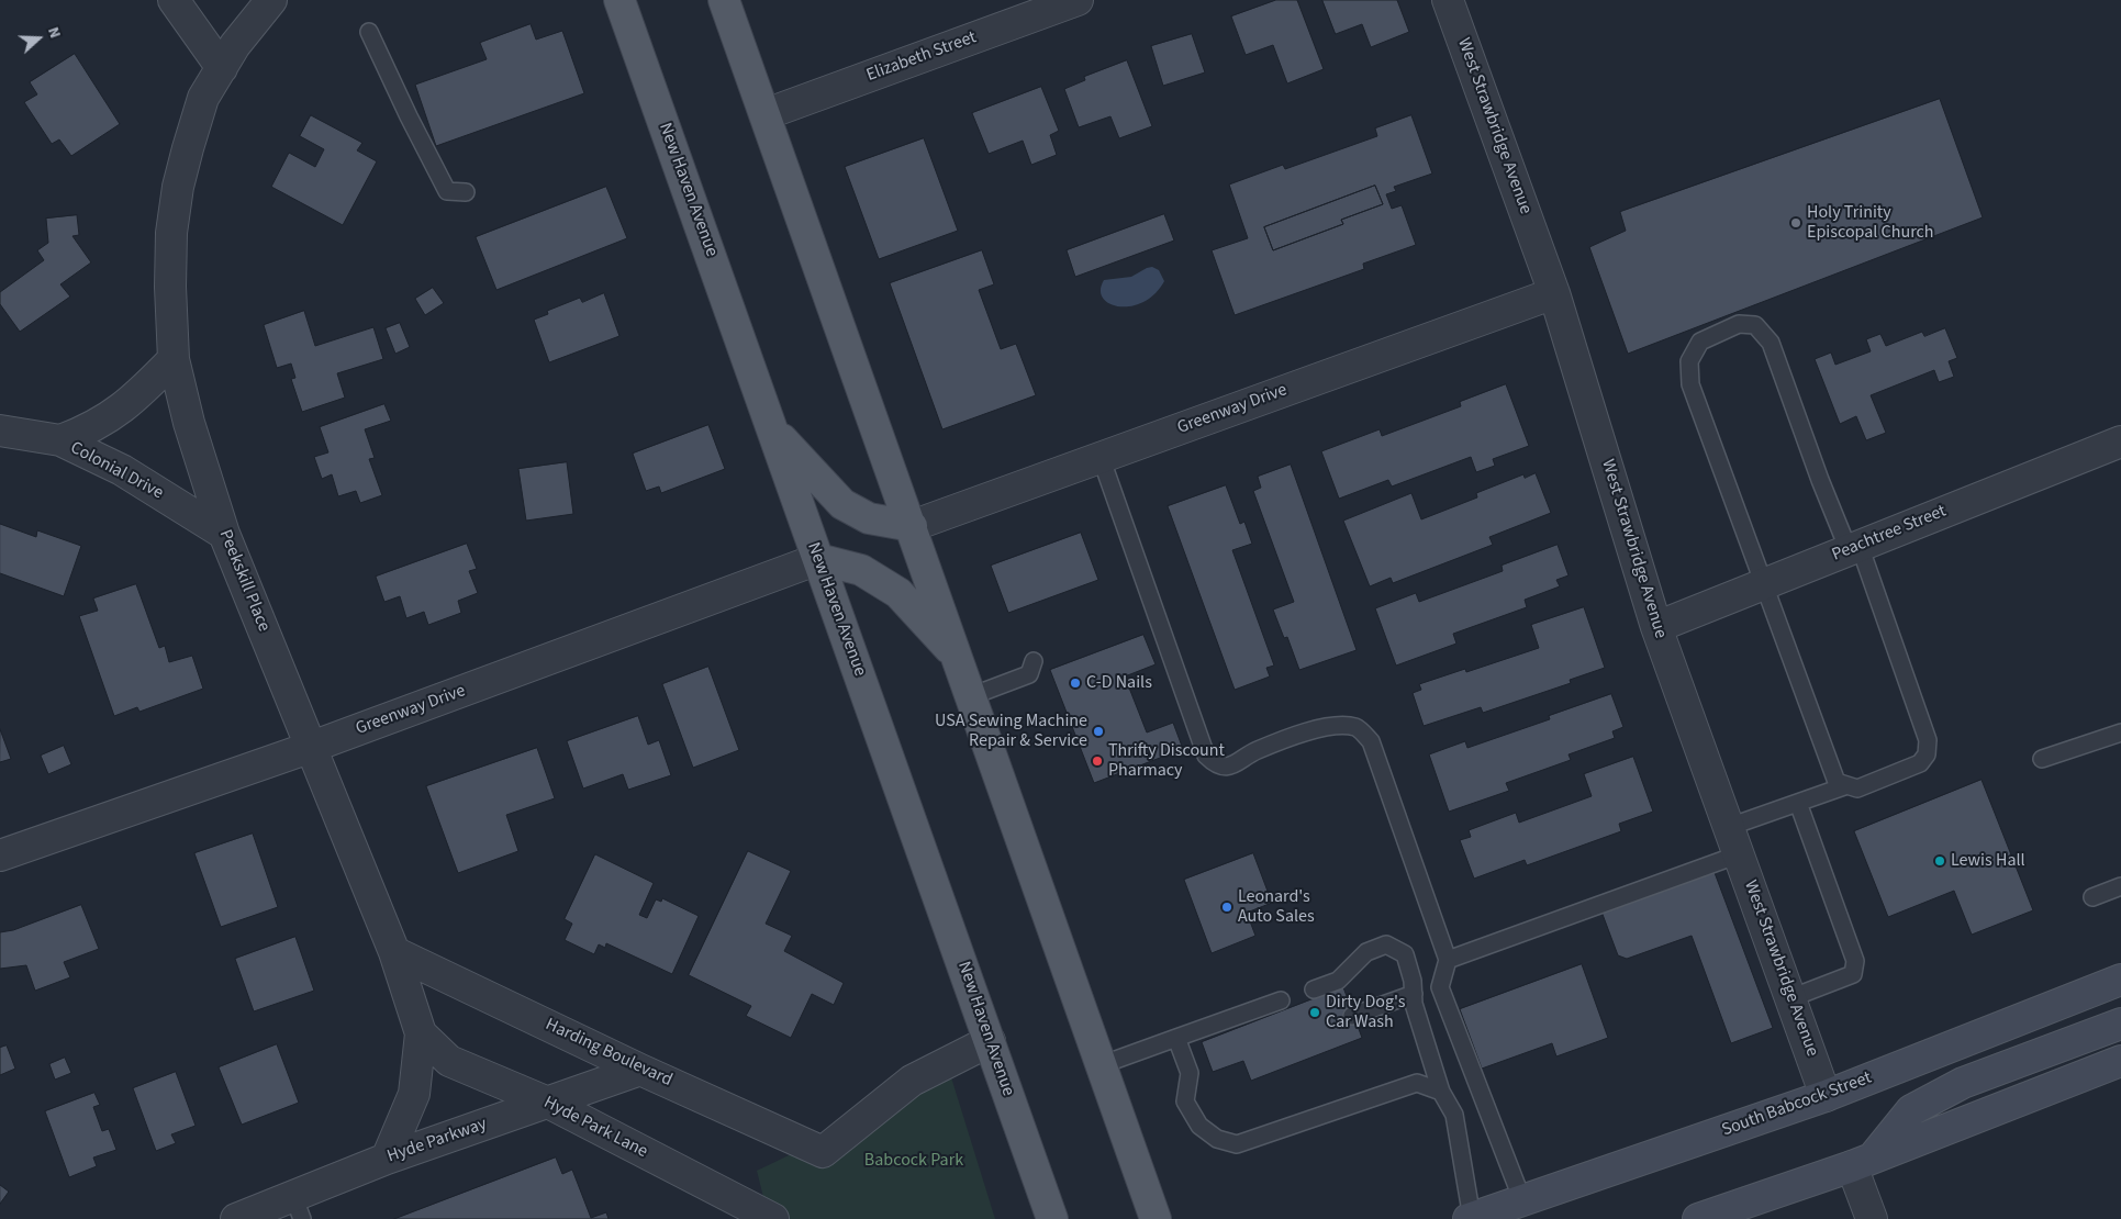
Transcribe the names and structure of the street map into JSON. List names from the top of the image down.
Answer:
{
  "streets": {
    "main road": ["New Haven Avenue", "South Babcock Street"],
    "street": [
      "Elizabeth Street",
      "West Strawbridge Avenue",
      "Greenway Drive",
      "Colonial Drive",
      "Peachtree Street",
      "Peekskill Place",
      "Harding Boulevard",
      "Hyde Park Lane",
      "Hyde Parkway"
    ]
  },
  "crossings": [
    ["West Strawbridge Avenue", "Greenway Drive"],
    ["West Strawbridge Avenue", "Peachtree Street"],
    ["West Strawbridge Avenue", "South Babcock Street"],
    ["New Haven Avenue", "Greenway Drive"],
    ["New Haven Avenue", "Harding Boulevard"],
    ["Greenway Drive", "Peekskill Place"],
    ["Colonial Drive", "Peekskill Place"],
    ["Peekskill Place", "Harding Boulevard"],
    ["Peekskill Place", "Hyde Park Lane"],
    ["Peekskill Place", "Hyde Parkway"],
    ["Harding Boulevard", "Hyde Parkway"],
    ["Hyde Park Lane", "Hyde Parkway"]
  ],
  "parks": ["Babcock Park"],
  "places": [
    "Holy Trinity Episcopal Church",
    "C-D Nails",
    "USA Sewing Machine Repair & Service",
    "Thrifty Discount Pharmacy",
    "Lewis Hall",
    "Leonard's Auto Sales",
    "Dirty Dog's Car Wash"
  ],
  "north": "right"
}
